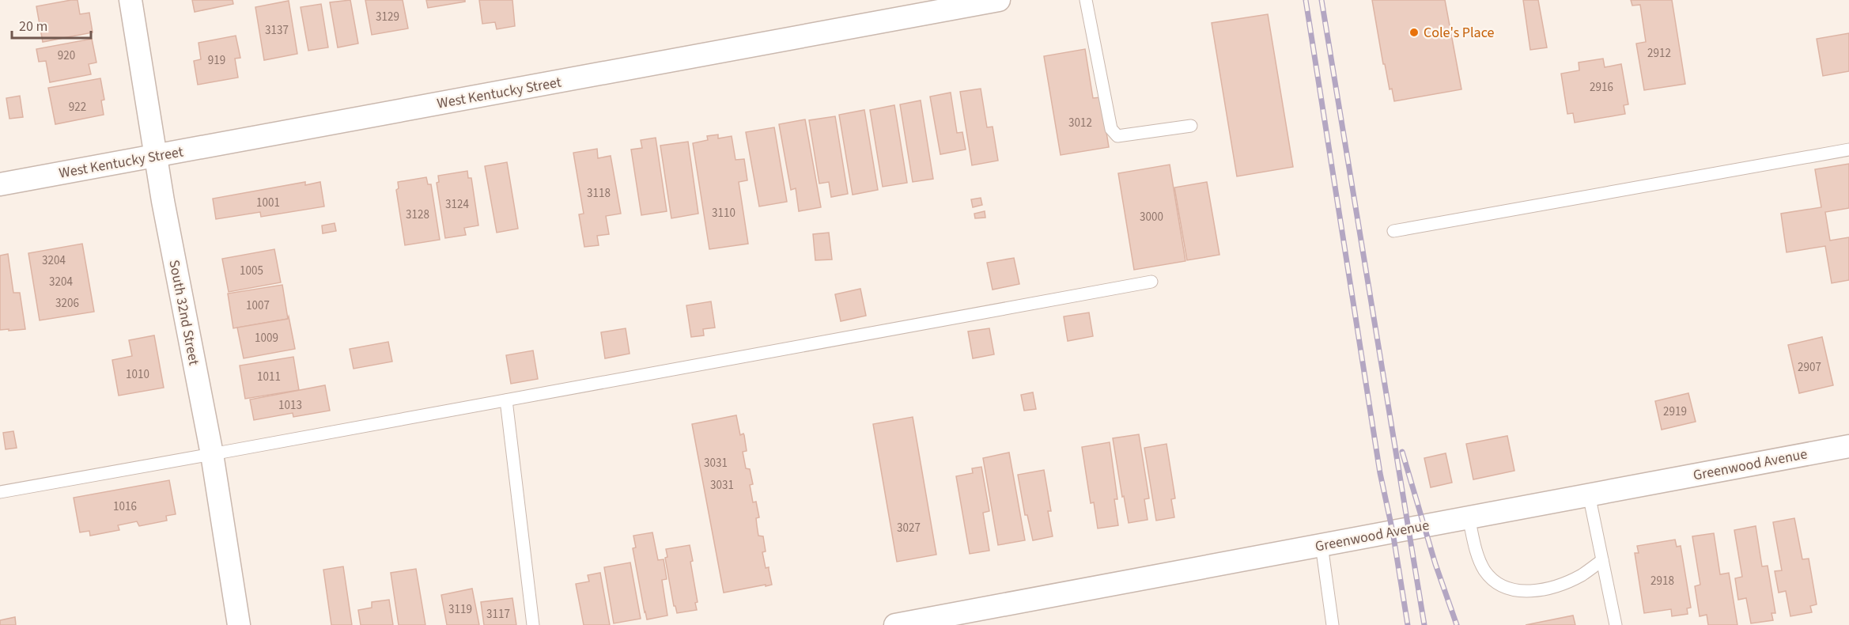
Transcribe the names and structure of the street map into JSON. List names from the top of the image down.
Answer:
{
  "streets": {
    "street": ["West Kentucky Street", "South 32nd Street", "Greenwood Avenue"]
  },
  "crossings": [
    ["West Kentucky Street", "South 32nd Street"]
  ],
  "places": ["Cole's Place"],
  "house_numbers": [
    "3129",
    "3137",
    "2912",
    "920",
    "919",
    "2916",
    "922",
    "3012",
    "3118",
    "1001",
    "3124",
    "3110",
    "3128",
    "3000",
    "3204",
    "1005",
    "3204",
    "3206",
    "1007",
    "1009",
    "2907",
    "1010",
    "1011",
    "1013",
    "2919",
    "3031",
    "3031",
    "1016",
    "3027",
    "2918",
    "3119",
    "3117"
  ],
  "scale_bar": "20 m"
}
